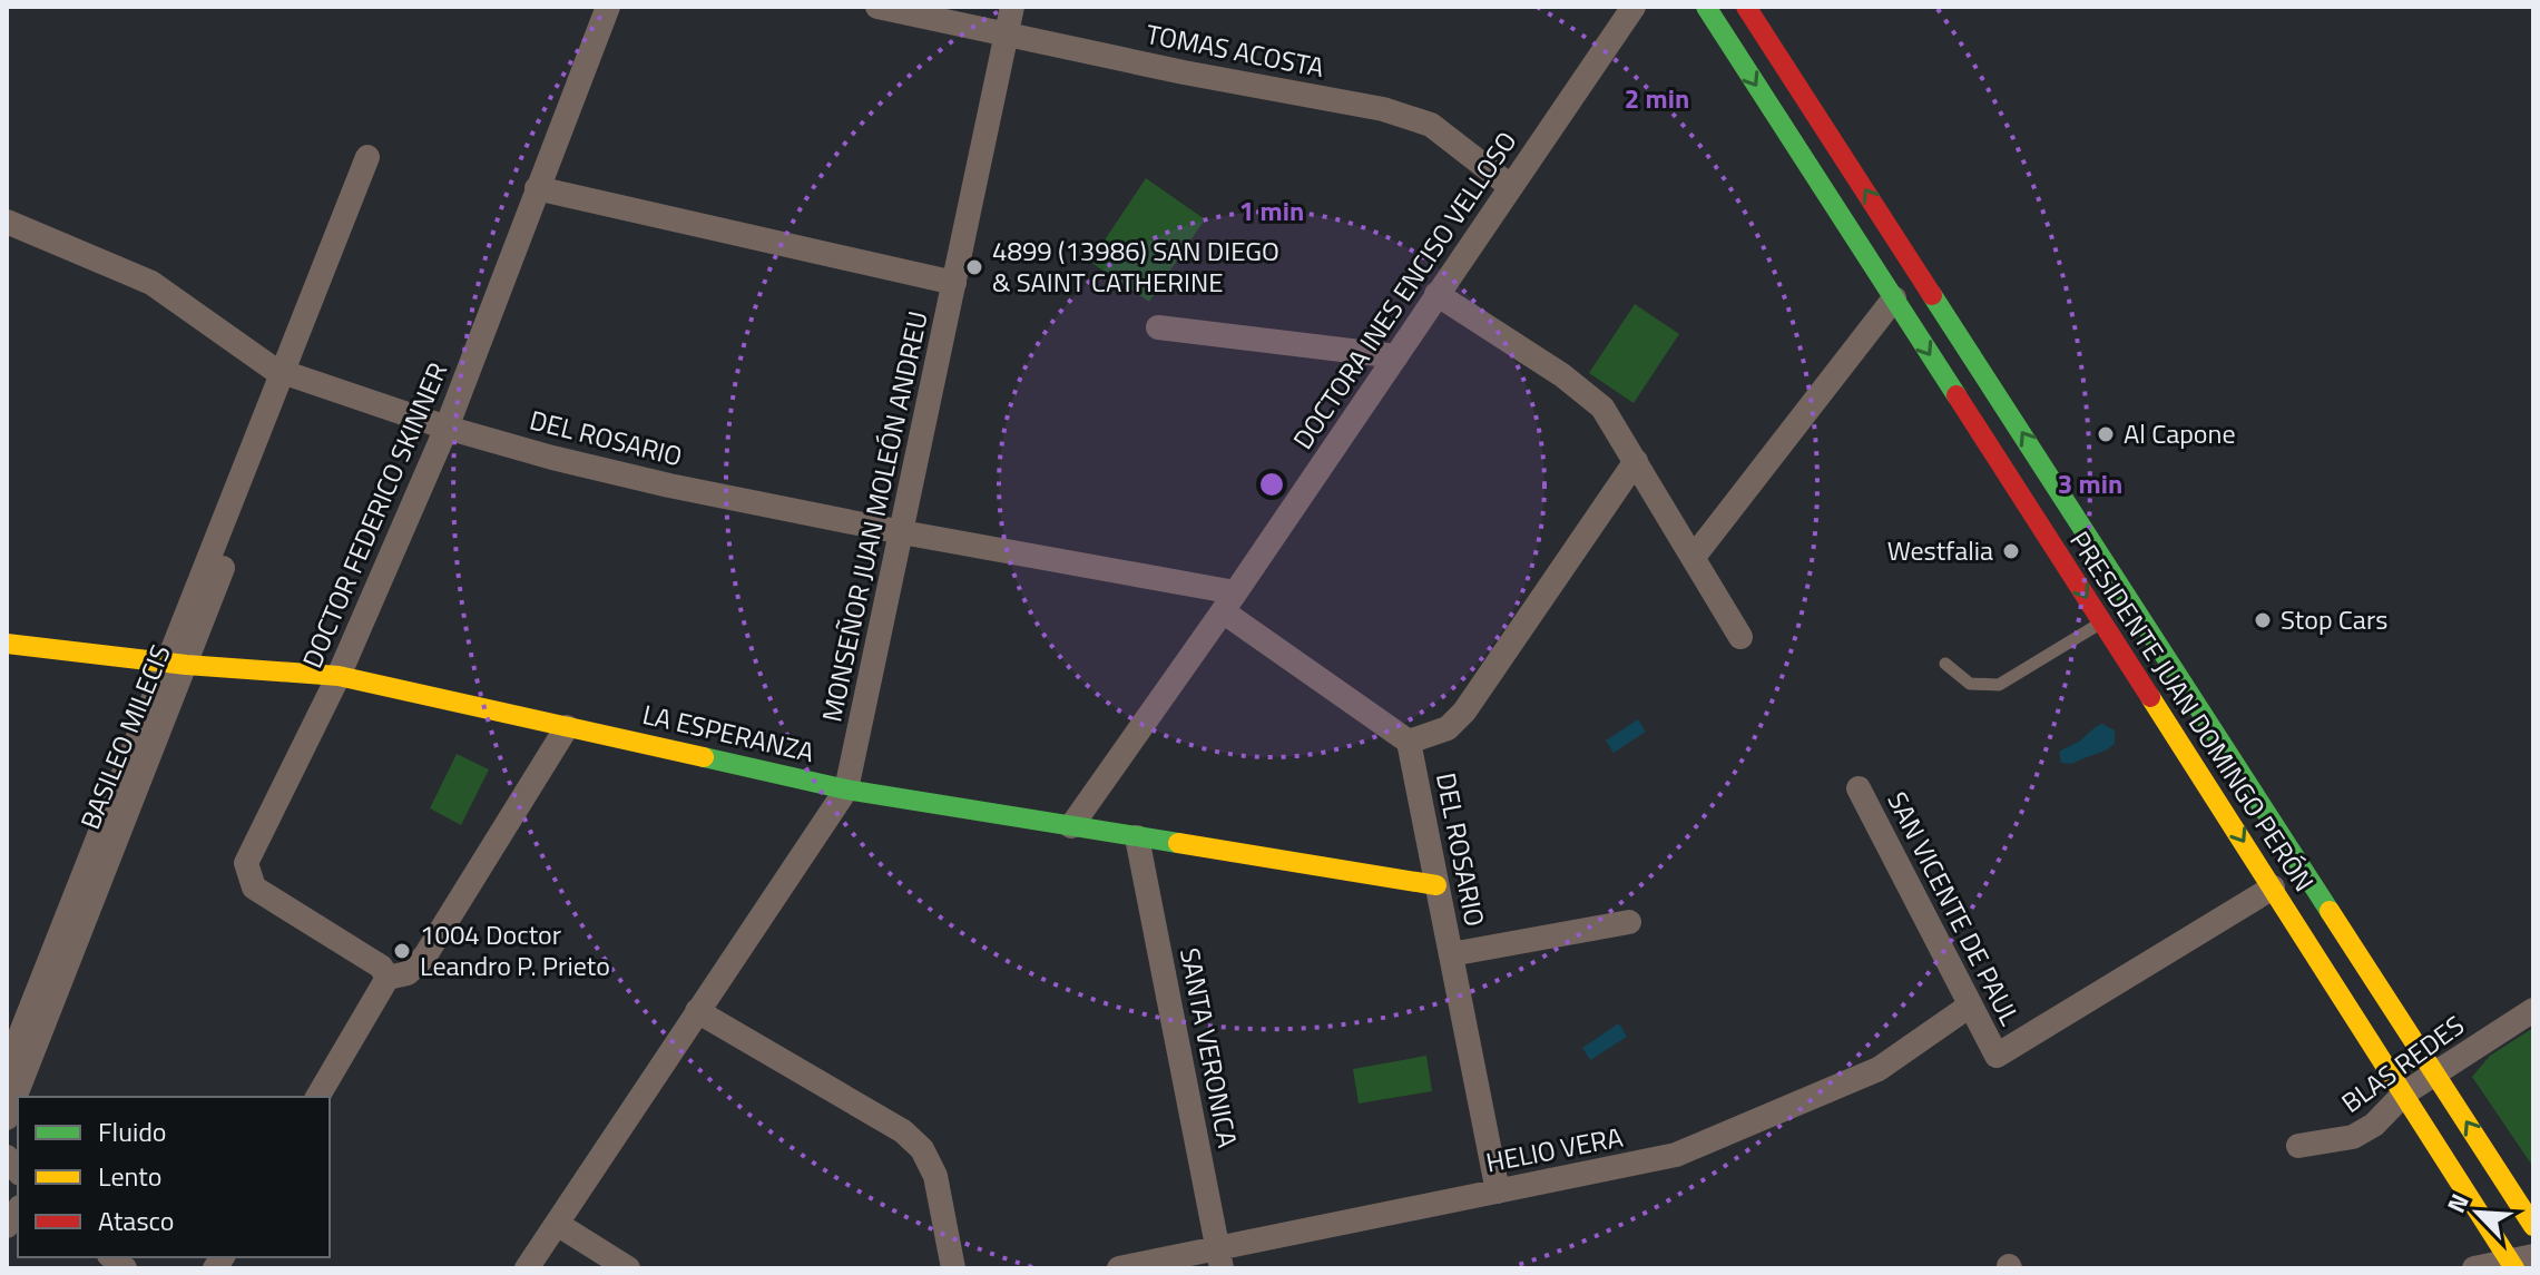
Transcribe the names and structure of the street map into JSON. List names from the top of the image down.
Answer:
{
  "streets": {
    "main road": ["PRESIDENTE JUAN DOMINGO PERÓN", "LA ESPERANZA"],
    "street": [
      "TOMAS ACOSTA",
      "DOCTORA INES ENCISO VELLOSO",
      "DEL ROSARIO",
      "DOCTOR FEDERICO SKINNER",
      "MONSEÑOR JUAN MOLEÓN ANDREU",
      "BASILEO MILECIS",
      "SAN VICENTE DE PAUL",
      "SANTA VERONICA",
      "BLAS REDES",
      "HELIO VERA"
    ]
  },
  "crossings": [
    ["TOMAS ACOSTA", "DOCTORA INES ENCISO VELLOSO"],
    ["TOMAS ACOSTA", "MONSEÑOR JUAN MOLEÓN ANDREU"],
    ["DOCTORA INES ENCISO VELLOSO", "DEL ROSARIO"],
    ["DOCTORA INES ENCISO VELLOSO", "LA ESPERANZA"],
    ["DEL ROSARIO", "DOCTOR FEDERICO SKINNER"],
    ["DEL ROSARIO", "MONSEÑOR JUAN MOLEÓN ANDREU"],
    ["DEL ROSARIO", "LA ESPERANZA"],
    ["DEL ROSARIO", "HELIO VERA"],
    ["DOCTOR FEDERICO SKINNER", "LA ESPERANZA"],
    ["MONSEÑOR JUAN MOLEÓN ANDREU", "LA ESPERANZA"],
    ["PRESIDENTE JUAN DOMINGO PERÓN", "SAN VICENTE DE PAUL"],
    ["PRESIDENTE JUAN DOMINGO PERÓN", "BLAS REDES"],
    ["LA ESPERANZA", "BASILEO MILECIS"],
    ["LA ESPERANZA", "SANTA VERONICA"],
    ["SAN VICENTE DE PAUL", "HELIO VERA"],
    ["SANTA VERONICA", "HELIO VERA"]
  ],
  "places": [
    "4899 (13986) SAN DIEGO & SAINT CATHERINE",
    "Al Capone",
    "Westfalia",
    "Stop Cars",
    "1004 Doctor Leandro P. Prieto"
  ],
  "legend": ["Fluido", "Lento", "Atasco"],
  "north": "top left",
  "rings": ["2 min", "1 min", "3 min"]
}
